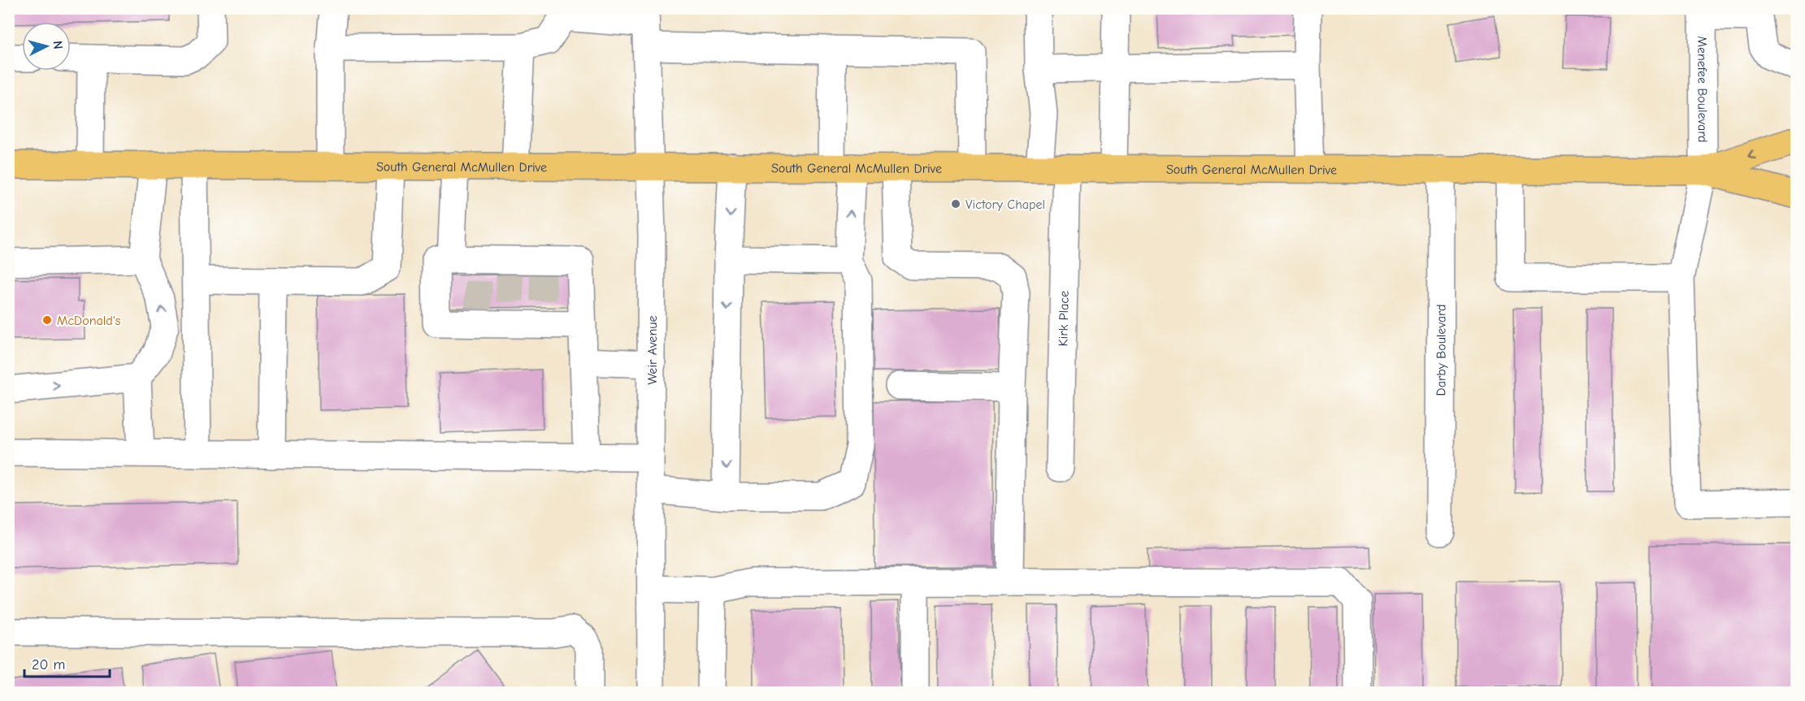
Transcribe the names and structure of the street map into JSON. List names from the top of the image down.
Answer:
{
  "streets": {
    "main road": ["South General McMullen Drive"],
    "street": [
      "Menefee Boulevard",
      "Kirk Place",
      "Weir Avenue",
      "Darby Boulevard"
    ]
  },
  "crossings": [
    ["Menefee Boulevard", "South General McMullen Drive"],
    ["South General McMullen Drive", "Kirk Place"],
    ["South General McMullen Drive", "Weir Avenue"],
    ["South General McMullen Drive", "Darby Boulevard"]
  ],
  "places": ["Victory Chapel", "McDonald's"],
  "scale_bar": "20 m",
  "north": "right"
}
